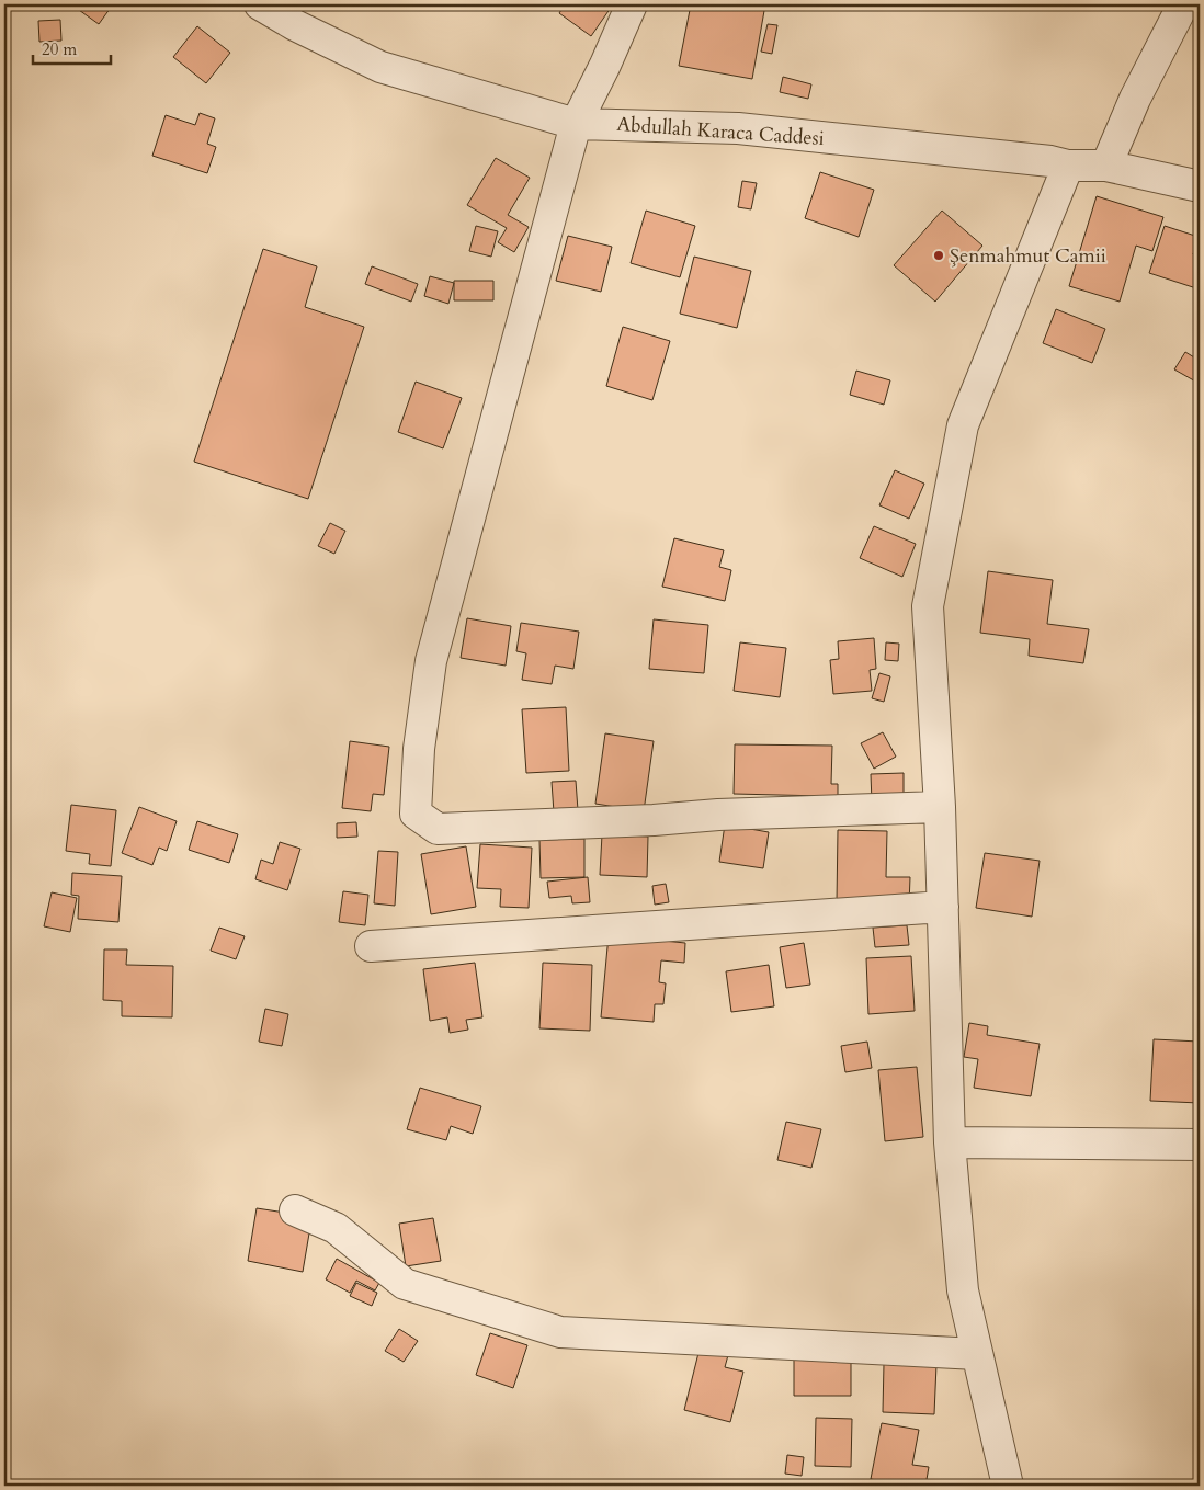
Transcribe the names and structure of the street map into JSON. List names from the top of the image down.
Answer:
{
  "streets": {
    "street": ["Abdullah Karaca Caddesi"]
  },
  "places": ["Şenmahmut Camii"],
  "scale_bar": "20 m"
}
